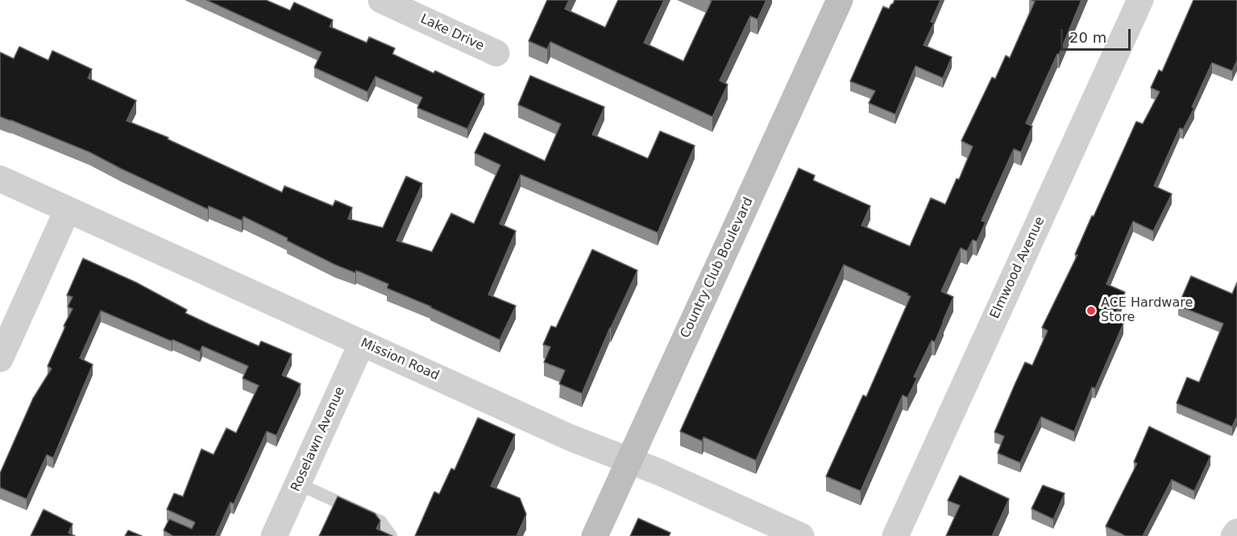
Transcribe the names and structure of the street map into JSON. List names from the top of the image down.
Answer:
{
  "streets": {
    "street": [
      "Lake Drive",
      "Country Club Boulevard",
      "Elmwood Avenue",
      "Mission Road",
      "Roselawn Avenue"
    ]
  },
  "crossings": [
    ["Country Club Boulevard", "Mission Road"],
    ["Mission Road", "Roselawn Avenue"]
  ],
  "places": ["ACE Hardware Store"],
  "scale_bar": "20 m"
}
